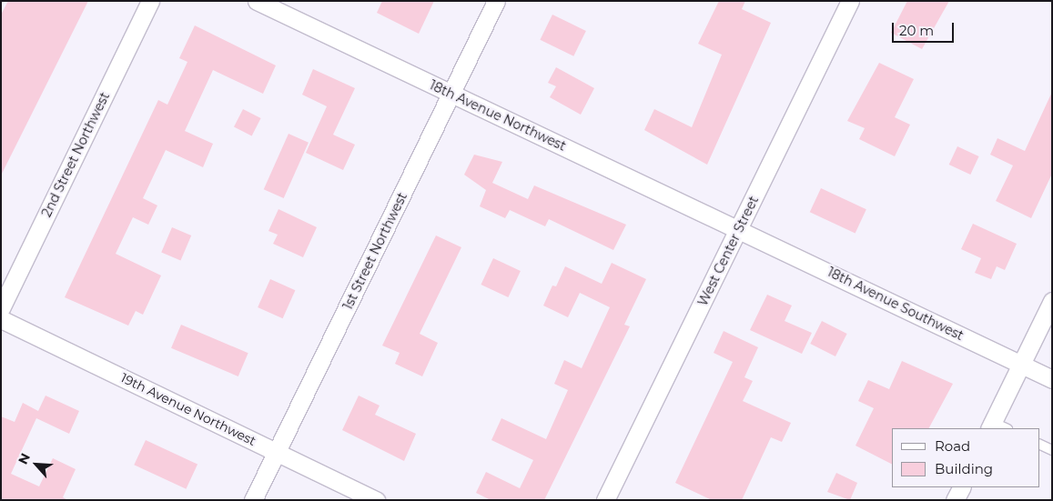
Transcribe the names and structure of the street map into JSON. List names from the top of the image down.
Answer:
{
  "streets": {
    "street": [
      "18th Avenue Northwest",
      "2nd Street Northwest",
      "1st Street Northwest",
      "West Center Street",
      "18th Avenue Southwest",
      "19th Avenue Northwest"
    ]
  },
  "crossings": [
    ["18th Avenue Northwest", "1st Street Northwest"],
    ["18th Avenue Northwest", "West Center Street"],
    ["18th Avenue Northwest", "18th Avenue Southwest"],
    ["1st Street Northwest", "19th Avenue Northwest"],
    ["West Center Street", "18th Avenue Southwest"]
  ],
  "legend": ["Road", "Building"],
  "scale_bar": "20 m",
  "north": "top left"
}
